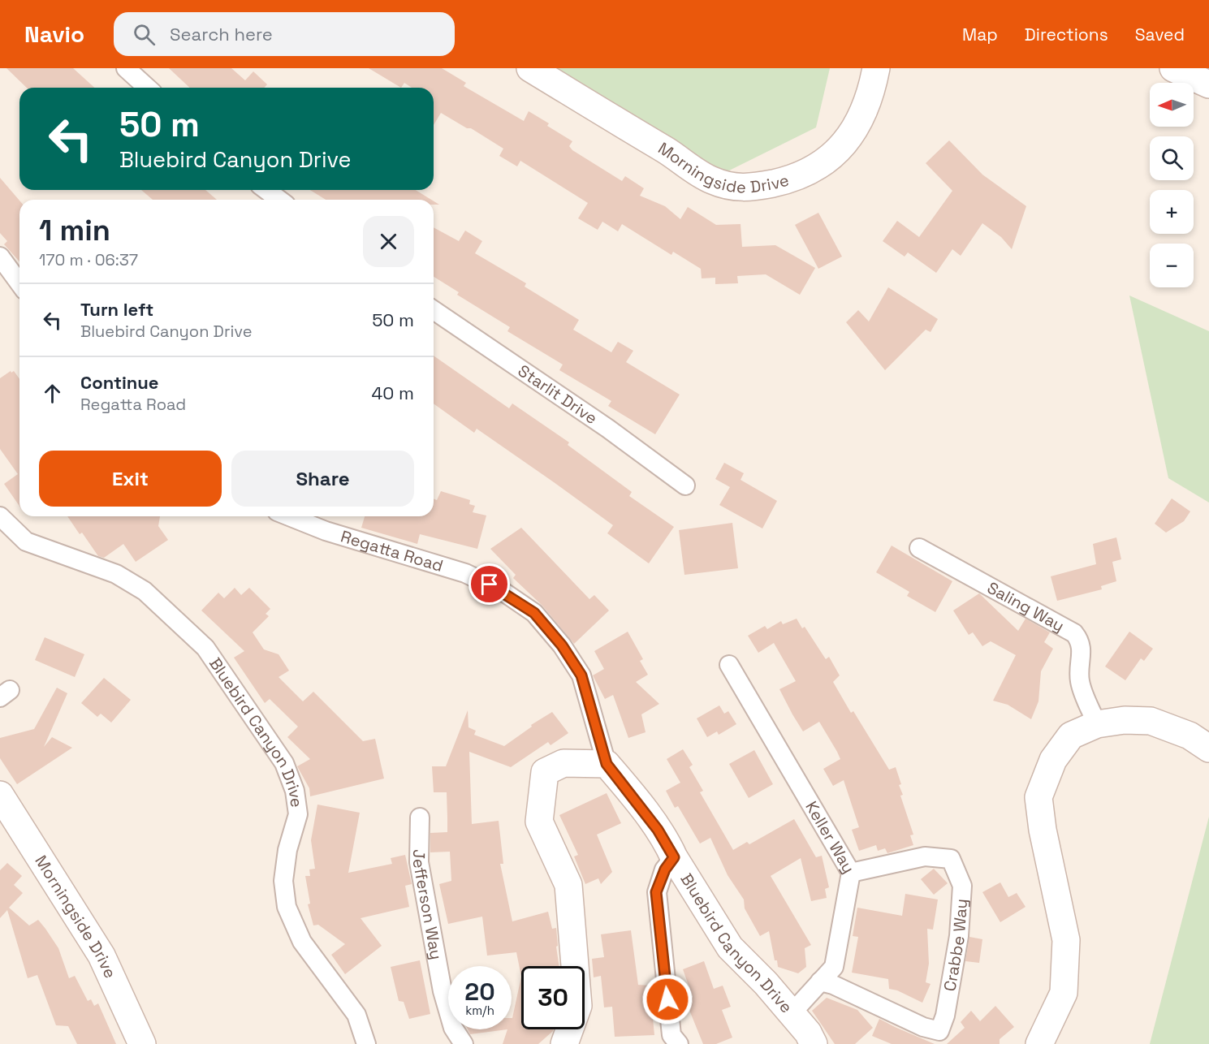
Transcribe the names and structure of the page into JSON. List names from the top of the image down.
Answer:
{
  "streets": {
    "street": [
      "Morningside Drive",
      "Starlit Drive",
      "Regatta Road",
      "Saling Way",
      "Bluebird Canyon Drive",
      "Keller Way",
      "Jefferson Way",
      "Crabbe Way"
    ]
  },
  "crossings": [
    ["Regatta Road", "Bluebird Canyon Drive"],
    ["Bluebird Canyon Drive", "Keller Way"],
    ["Keller Way", "Crabbe Way"]
  ],
  "north": "left",
  "page": {
    "header": "Navio",
    "search": "Search here",
    "nav": ["Map", "Directions", "Saved"],
    "map_buttons": ["+", "−"],
    "turn": ["50 m", "Bluebird Canyon Drive"],
    "heading": ["1 min", "170 m · 06:37"],
    "list": [
      {
        "name": "Turn left",
        "note": "Bluebird Canyon Drive",
        "value": "50 m"
      },
      {
        "name": "Continue",
        "note": "Regatta Road",
        "value": "40 m"
      }
    ],
    "buttons": ["Exit", "Share"],
    "speed": "20 km/h",
    "limit": "30"
  }
}
